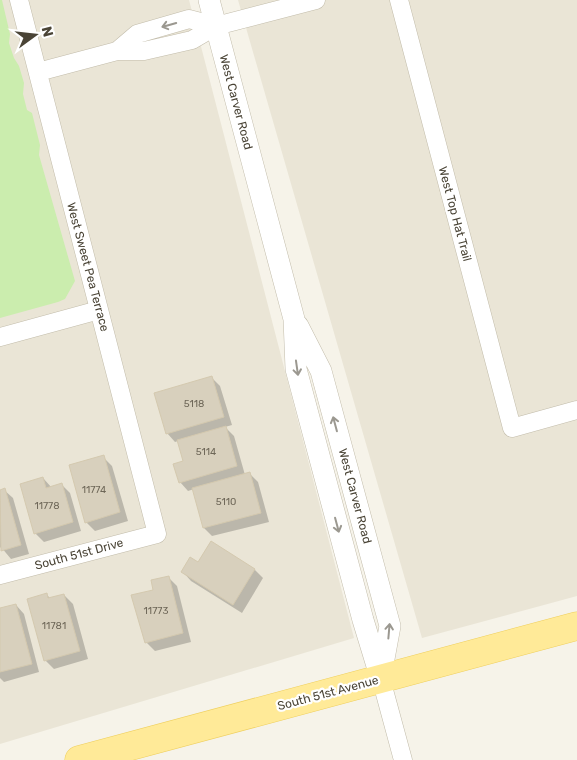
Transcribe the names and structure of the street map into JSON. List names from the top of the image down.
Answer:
{
  "streets": {
    "main road": ["South 51st Avenue"],
    "street": [
      "West Carver Road",
      "West Top Hat Trail",
      "West Sweet Pea Terrace",
      "South 51st Drive"
    ]
  },
  "crossings": [
    ["West Carver Road", "South 51st Avenue"],
    ["West Sweet Pea Terrace", "South 51st Drive"]
  ],
  "house_numbers": [
    "5118",
    "5114",
    "11774",
    "5110",
    "11778",
    "11773",
    "11781"
  ],
  "north": "right"
}
